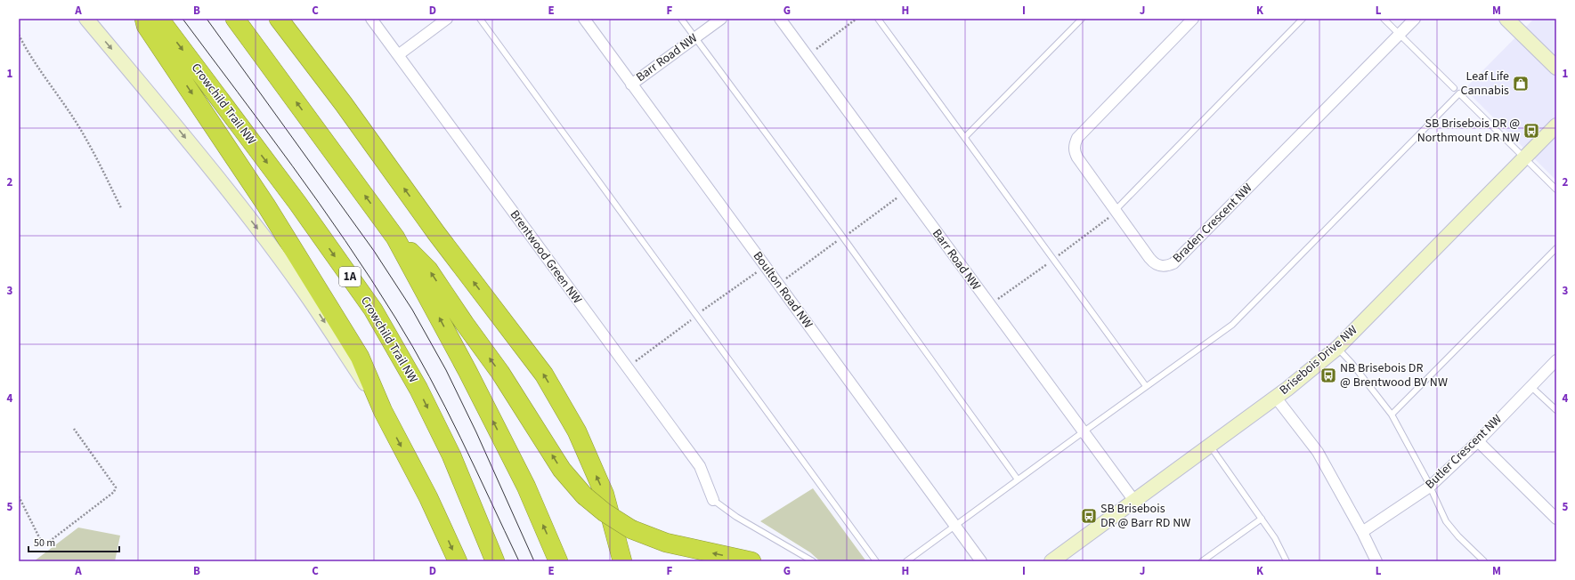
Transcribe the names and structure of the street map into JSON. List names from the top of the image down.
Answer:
{
  "streets": {
    "highway": ["Crowchild Trail NW", "1A"],
    "street": [
      "Barr Road NW",
      "Braden Crescent NW",
      "Brentwood Green NW",
      "Boulton Road NW",
      "Brisebois Drive NW",
      "Butler Crescent NW"
    ]
  },
  "crossings": [
    ["Barr Road NW", "Boulton Road NW"],
    ["Barr Road NW", "Brisebois Drive NW"]
  ],
  "places": {
    "shop": ["Leaf Life Cannabis"],
    "bus stop": ["SB Brisebois DR @ Northmount DR NW", "NB Brisebois DR @ Brentwood BV NW", "SB Brisebois DR @ Barr RD NW"]
  },
  "scale_bar": "50 m",
  "grid": {
    "columns": [
      "A",
      "B",
      "C",
      "D",
      "E",
      "F",
      "G",
      "H",
      "I",
      "J",
      "K",
      "L",
      "M"
    ],
    "rows": [
      "1",
      "2",
      "3",
      "4",
      "5"
    ]
  }
}
